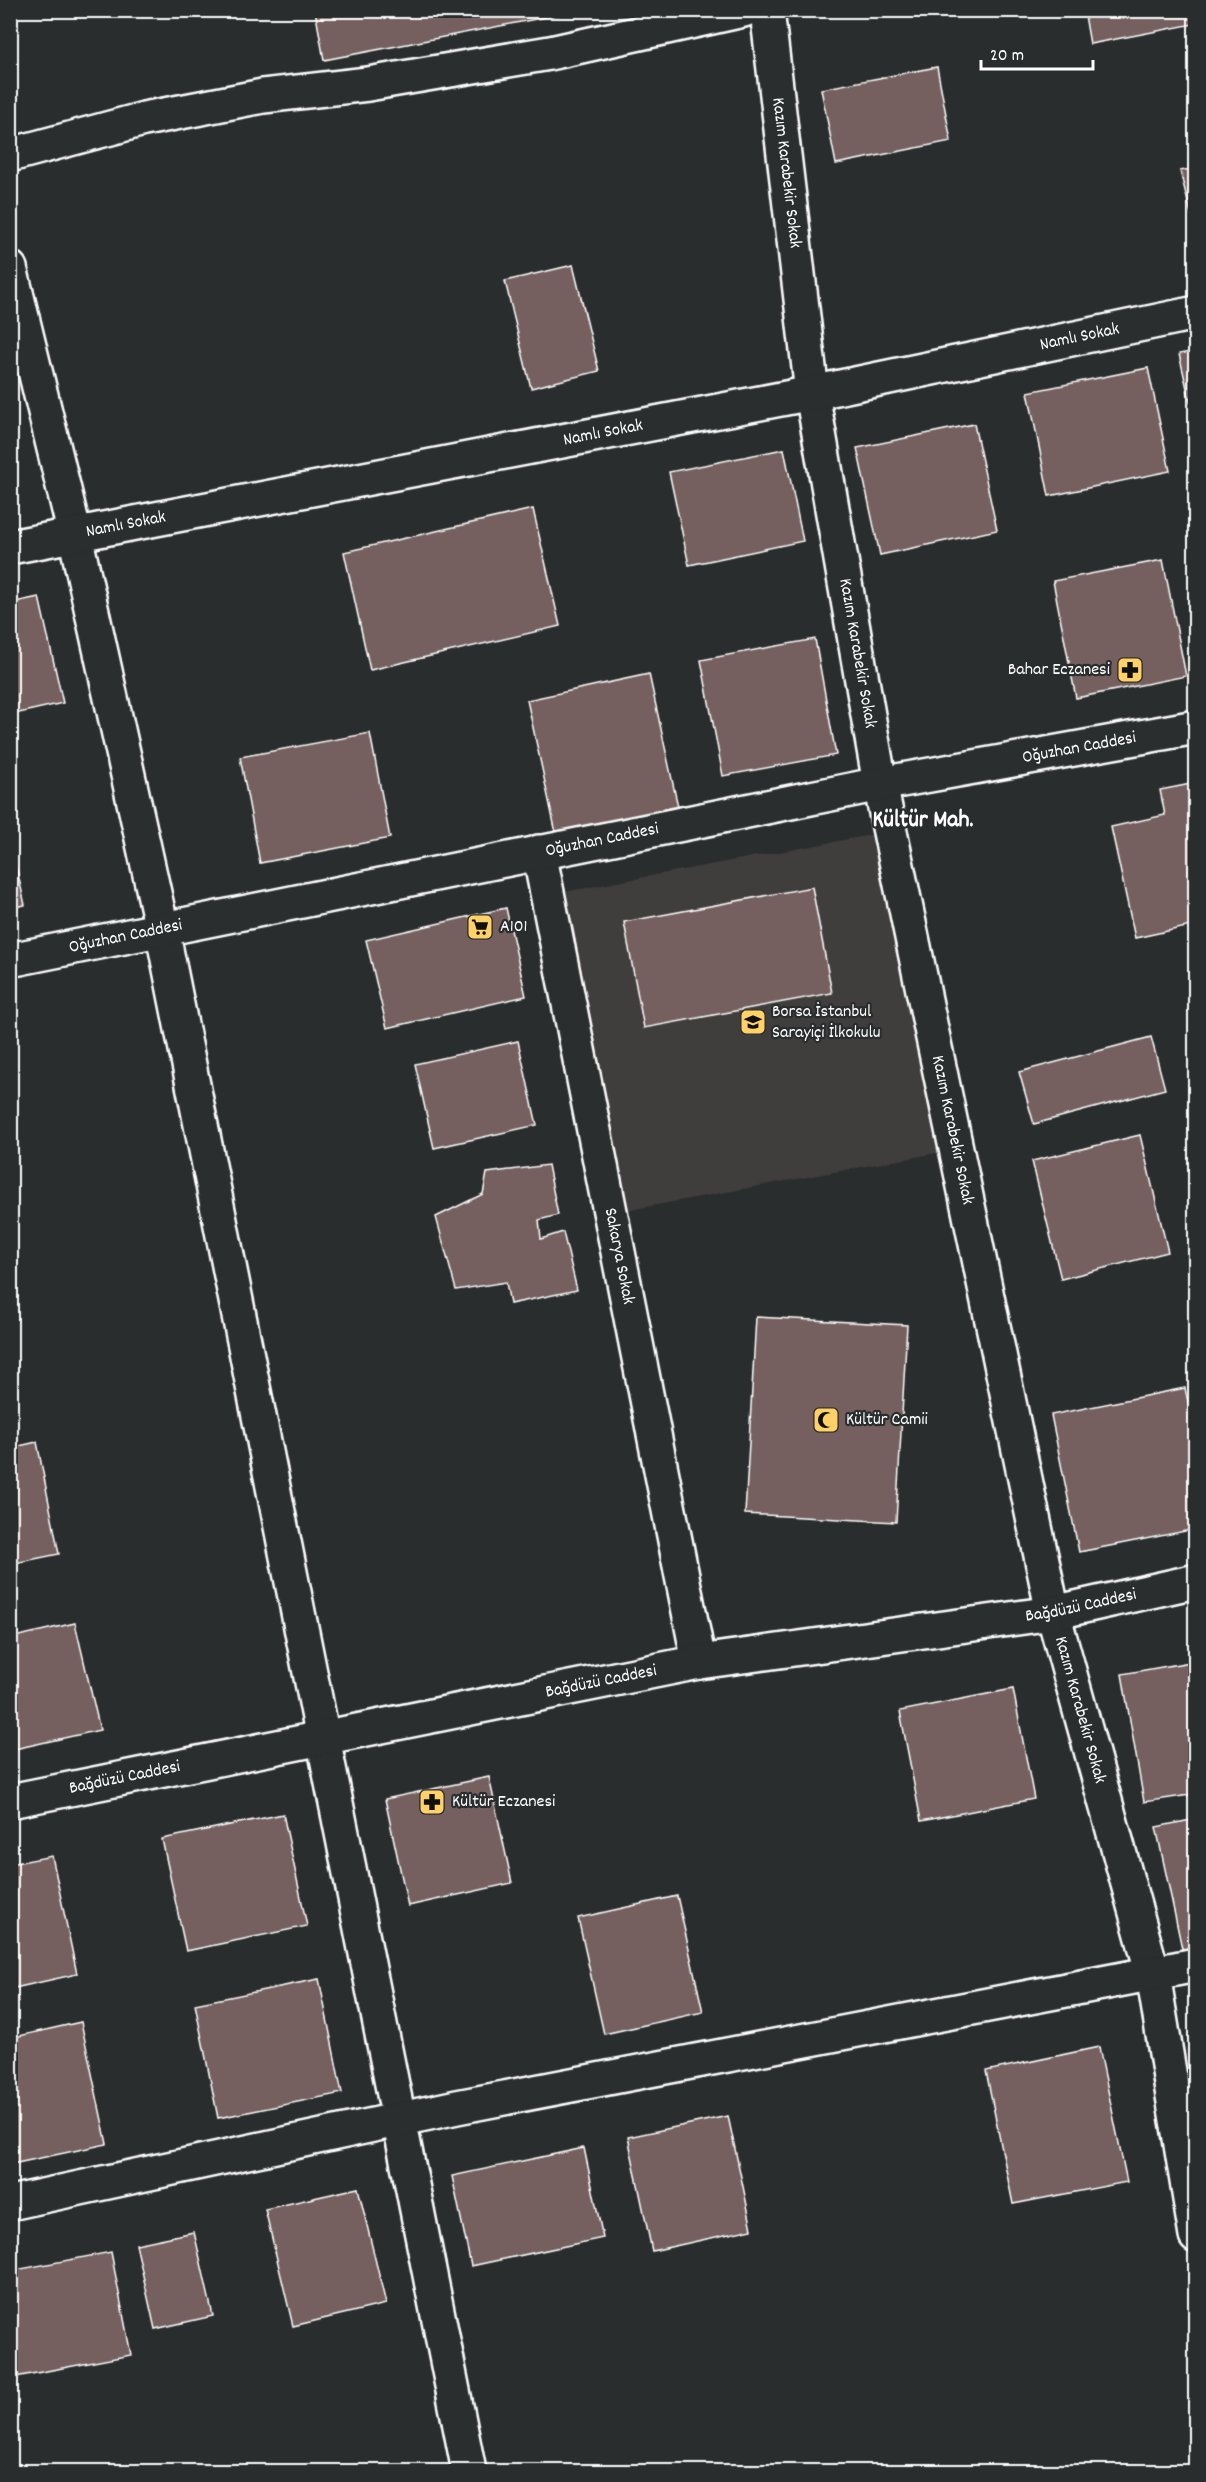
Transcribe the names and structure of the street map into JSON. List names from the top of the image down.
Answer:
{
  "streets": {
    "street": [
      "Kazım Karabekir Sokak",
      "Namlı Sokak",
      "Oğuzhan Caddesi",
      "Sakarya Sokak",
      "Bağdüzü Caddesi"
    ]
  },
  "crossings": [
    ["Kazım Karabekir Sokak", "Namlı Sokak"],
    ["Kazım Karabekir Sokak", "Oğuzhan Caddesi"],
    ["Kazım Karabekir Sokak", "Bağdüzü Caddesi"],
    ["Oğuzhan Caddesi", "Sakarya Sokak"],
    ["Sakarya Sokak", "Bağdüzü Caddesi"]
  ],
  "districts": ["Kültür Mah."],
  "places": {
    "pharmacy": ["Bahar Eczanesi", "Kültür Eczanesi"],
    "supermarket": ["A101"],
    "school or university": ["Borsa İstanbul Sarayiçi İlkokulu"],
    "mosque": ["Kültür Camii"]
  },
  "scale_bar": "20 m"
}
